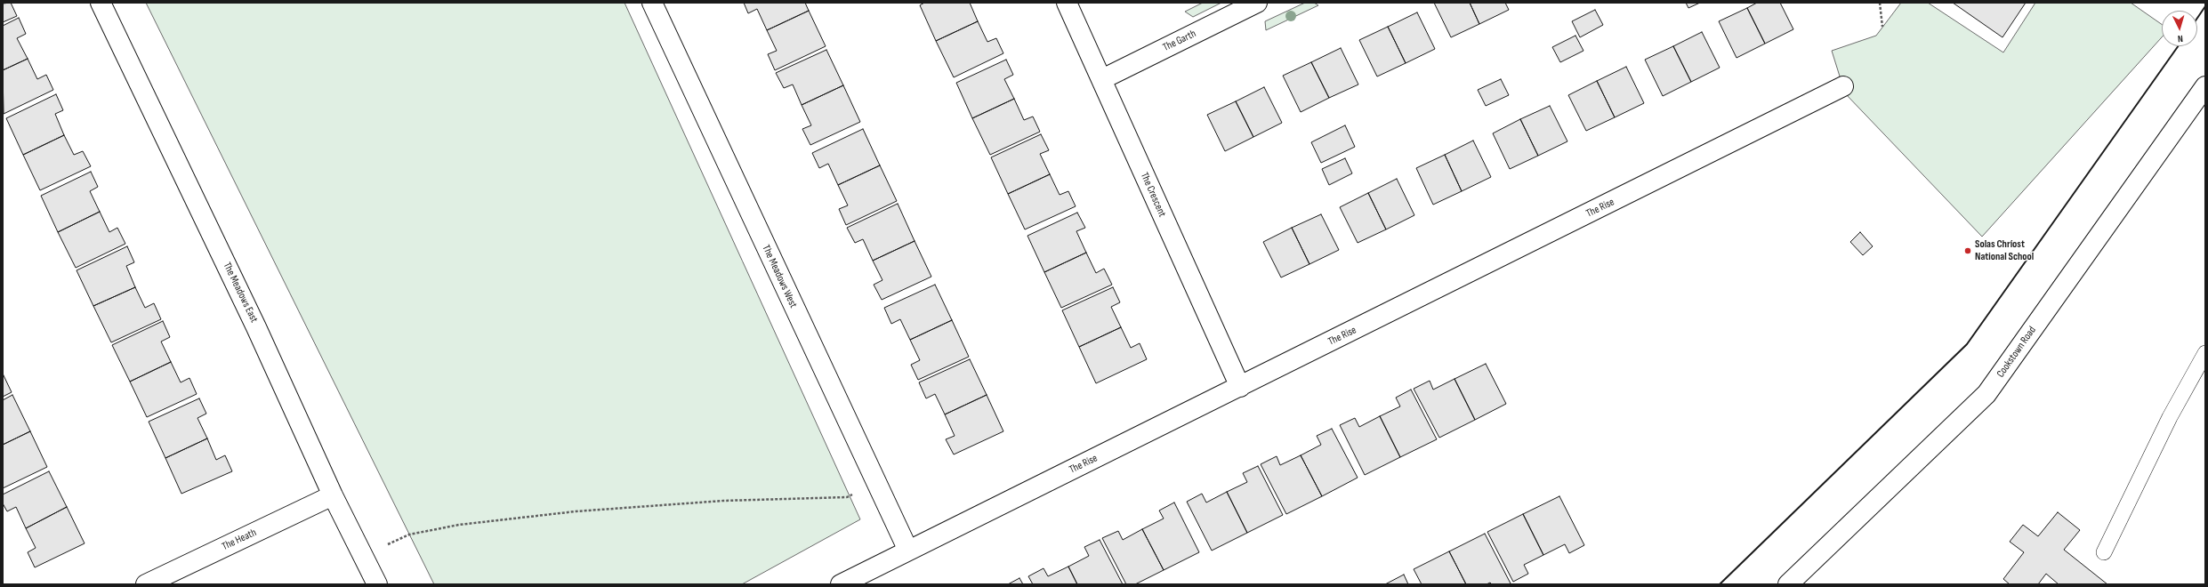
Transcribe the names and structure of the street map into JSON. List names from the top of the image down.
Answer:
{
  "streets": {
    "street": [
      "The Garth",
      "The Crescent",
      "The Rise",
      "The Meadows West",
      "The Meadows East",
      "Cookstown Road",
      "The Heath"
    ]
  },
  "crossings": [
    ["The Garth", "The Crescent"],
    ["The Crescent", "The Rise"],
    ["The Rise", "The Meadows West"],
    ["The Meadows East", "The Heath"]
  ],
  "places": ["Solas Chríost National School"],
  "north": "bottom"
}
